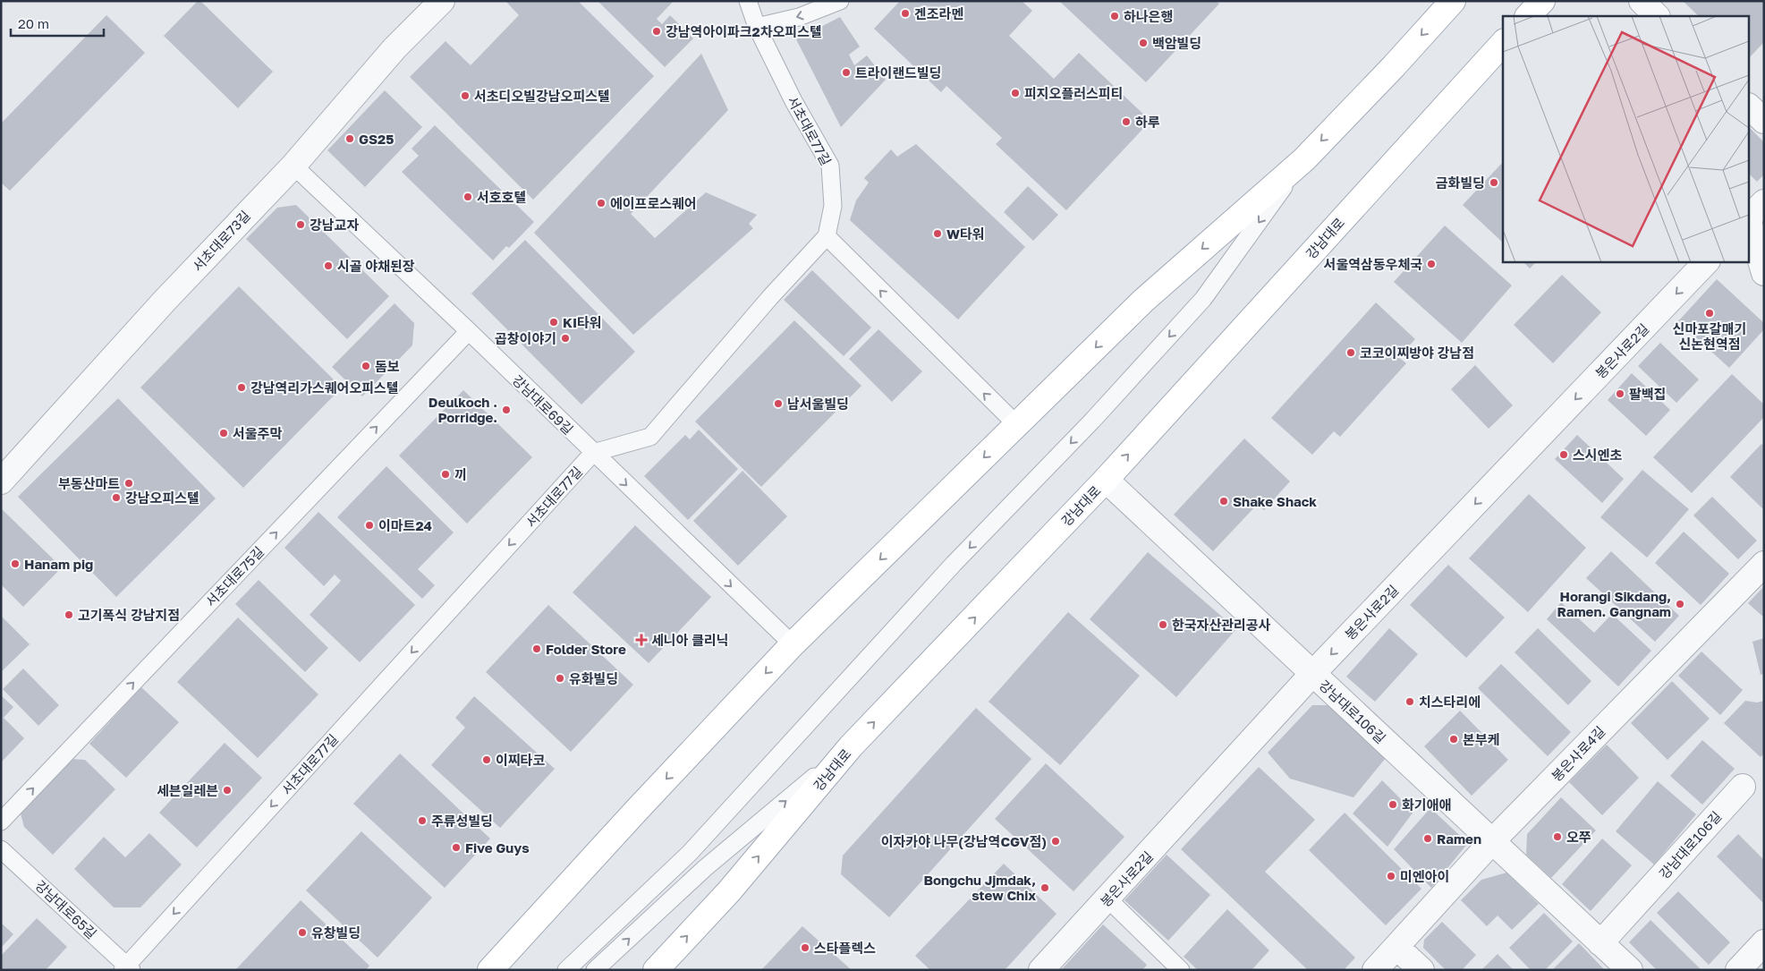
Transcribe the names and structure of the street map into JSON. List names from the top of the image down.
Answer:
{
  "streets": {
    "main road": ["강남대로"],
    "street": [
      "서초대로73길",
      "봉은사로2길",
      "강남대로106길",
      "봉은사로4길"
    ],
    "lane": [
      "서초대로77길",
      "강남대로69길",
      "서초대로75길",
      "강남대로65길"
    ]
  },
  "crossings": [
    ["서초대로77길", "강남대로69길"],
    ["서초대로77길", "강남대로65길"],
    ["강남대로", "강남대로106길"],
    ["서초대로73길", "강남대로69길"],
    ["봉은사로2길", "강남대로106길"],
    ["강남대로69길", "서초대로75길"],
    ["강남대로106길", "봉은사로4길"]
  ],
  "one_way": [
    "서초대로77길",
    "봉은사로2길",
    "강남대로69길",
    "서초대로75길"
  ],
  "places": {
    "other": [
      "겐조라멘",
      "하나은행",
      "강남역아이파크2차오피스텔",
      "백암빌딩",
      "트라이랜드빌딩",
      "피지오플러스피티",
      "서초디오빌강남오피스텔",
      "하루",
      "GS25",
      "금화빌딩",
      "서호호텔",
      "에이프로스퀘어",
      "강남교자",
      "W타워",
      "서울역삼동우체국",
      "시골 야채된장",
      "신마포갈매기 신논현역점",
      "KI타워",
      "곱창이야기",
      "코코이찌방야 강남점",
      "돔보",
      "강남역리가스퀘어오피스텔",
      "팔백집",
      "남서울빌딩",
      "Deulkoch . Porridge.",
      "서울주막",
      "스시엔초",
      "끼",
      "부동산마트",
      "강남오피스텔",
      "Shake Shack",
      "이마트24",
      "Hanam pig",
      "Horangi Sikdang, Ramen. Gangnam",
      "고기폭식 강남지점",
      "한국자산관리공사",
      "Folder Store",
      "유화빌딩",
      "치스타리에",
      "본부케",
      "이찌타코",
      "세븐일레븐",
      "화기애애",
      "주류성빌딩",
      "오쭈",
      "Ramen",
      "이자카야 나무(강남역CGV점)",
      "Five Guys",
      "미엔아이",
      "Bongchu Jjmdak, stew Chix",
      "유창빌딩",
      "스타플렉스"
    ],
    "health": ["세니아 클리닉"]
  },
  "scale_bar": "20 m"
}
